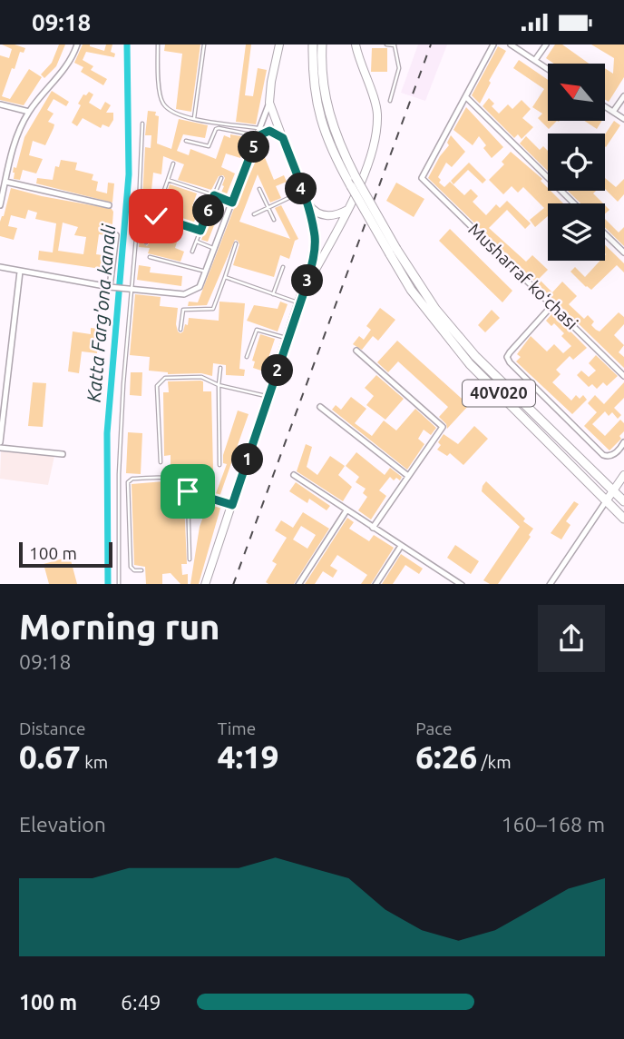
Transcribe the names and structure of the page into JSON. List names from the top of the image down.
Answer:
{
  "streets": {
    "main road": ["40V020"],
    "street": ["Musharraf koʻchasi"]
  },
  "water": ["Katta Farg'ona kanali"],
  "scale_bar": "100 m",
  "north": "top left",
  "page": {
    "status": "09:18",
    "pins": [
      "5",
      "4",
      "6",
      "3",
      "2",
      "1"
    ],
    "scale": "100 m",
    "heading": ["Morning run", "09:18"],
    "stats": [
      ["Distance", "0.67 km"],
      ["Time", "4:19"],
      ["Pace", "6:26 /km"]
    ],
    "chart": ["Elevation", "160–168 m"],
    "list": [
      {
        "name": "100 m",
        "note": "6:49"
      }
    ]
  }
}
